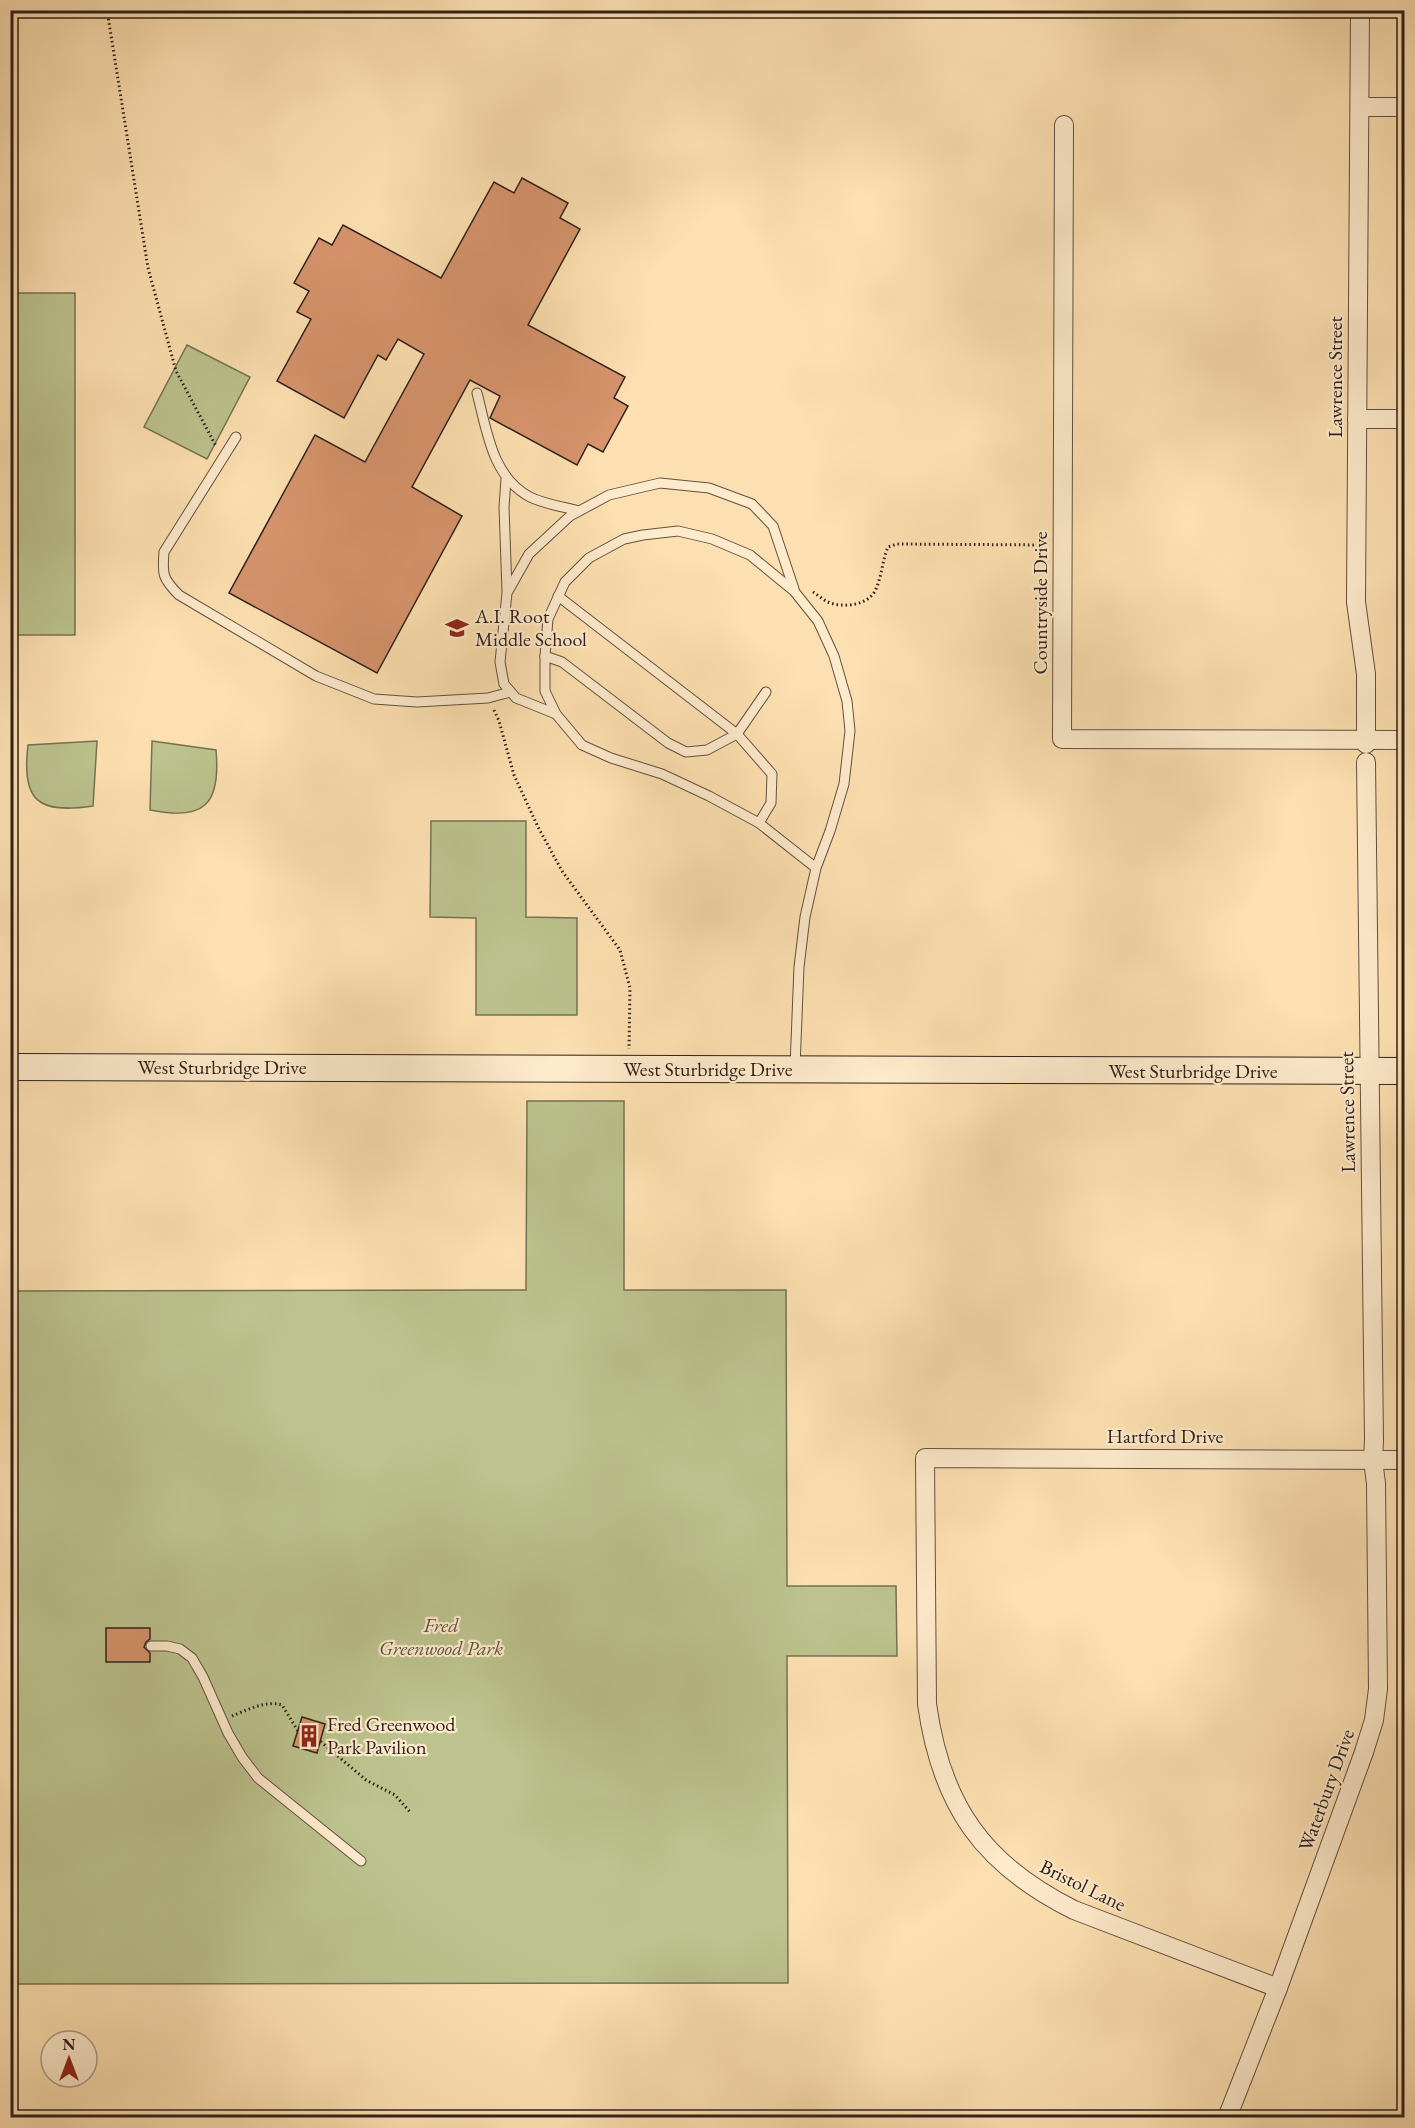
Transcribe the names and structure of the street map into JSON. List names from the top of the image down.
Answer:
{
  "streets": {
    "street": [
      "Lawrence Street",
      "Countryside Drive",
      "West Sturbridge Drive",
      "Hartford Drive",
      "Waterbury Drive",
      "Bristol Lane"
    ]
  },
  "crossings": [
    ["Lawrence Street", "Countryside Drive"],
    ["Lawrence Street", "West Sturbridge Drive"],
    ["Lawrence Street", "Hartford Drive"],
    ["Lawrence Street", "Waterbury Drive"],
    ["Hartford Drive", "Waterbury Drive"],
    ["Hartford Drive", "Bristol Lane"],
    ["Waterbury Drive", "Bristol Lane"]
  ],
  "parks": ["Fred Greenwood Park"],
  "places": {
    "school or university": ["A.I. Root Middle School"],
    "building": ["Fred Greenwood Park Pavilion"]
  },
  "north": "top"
}
